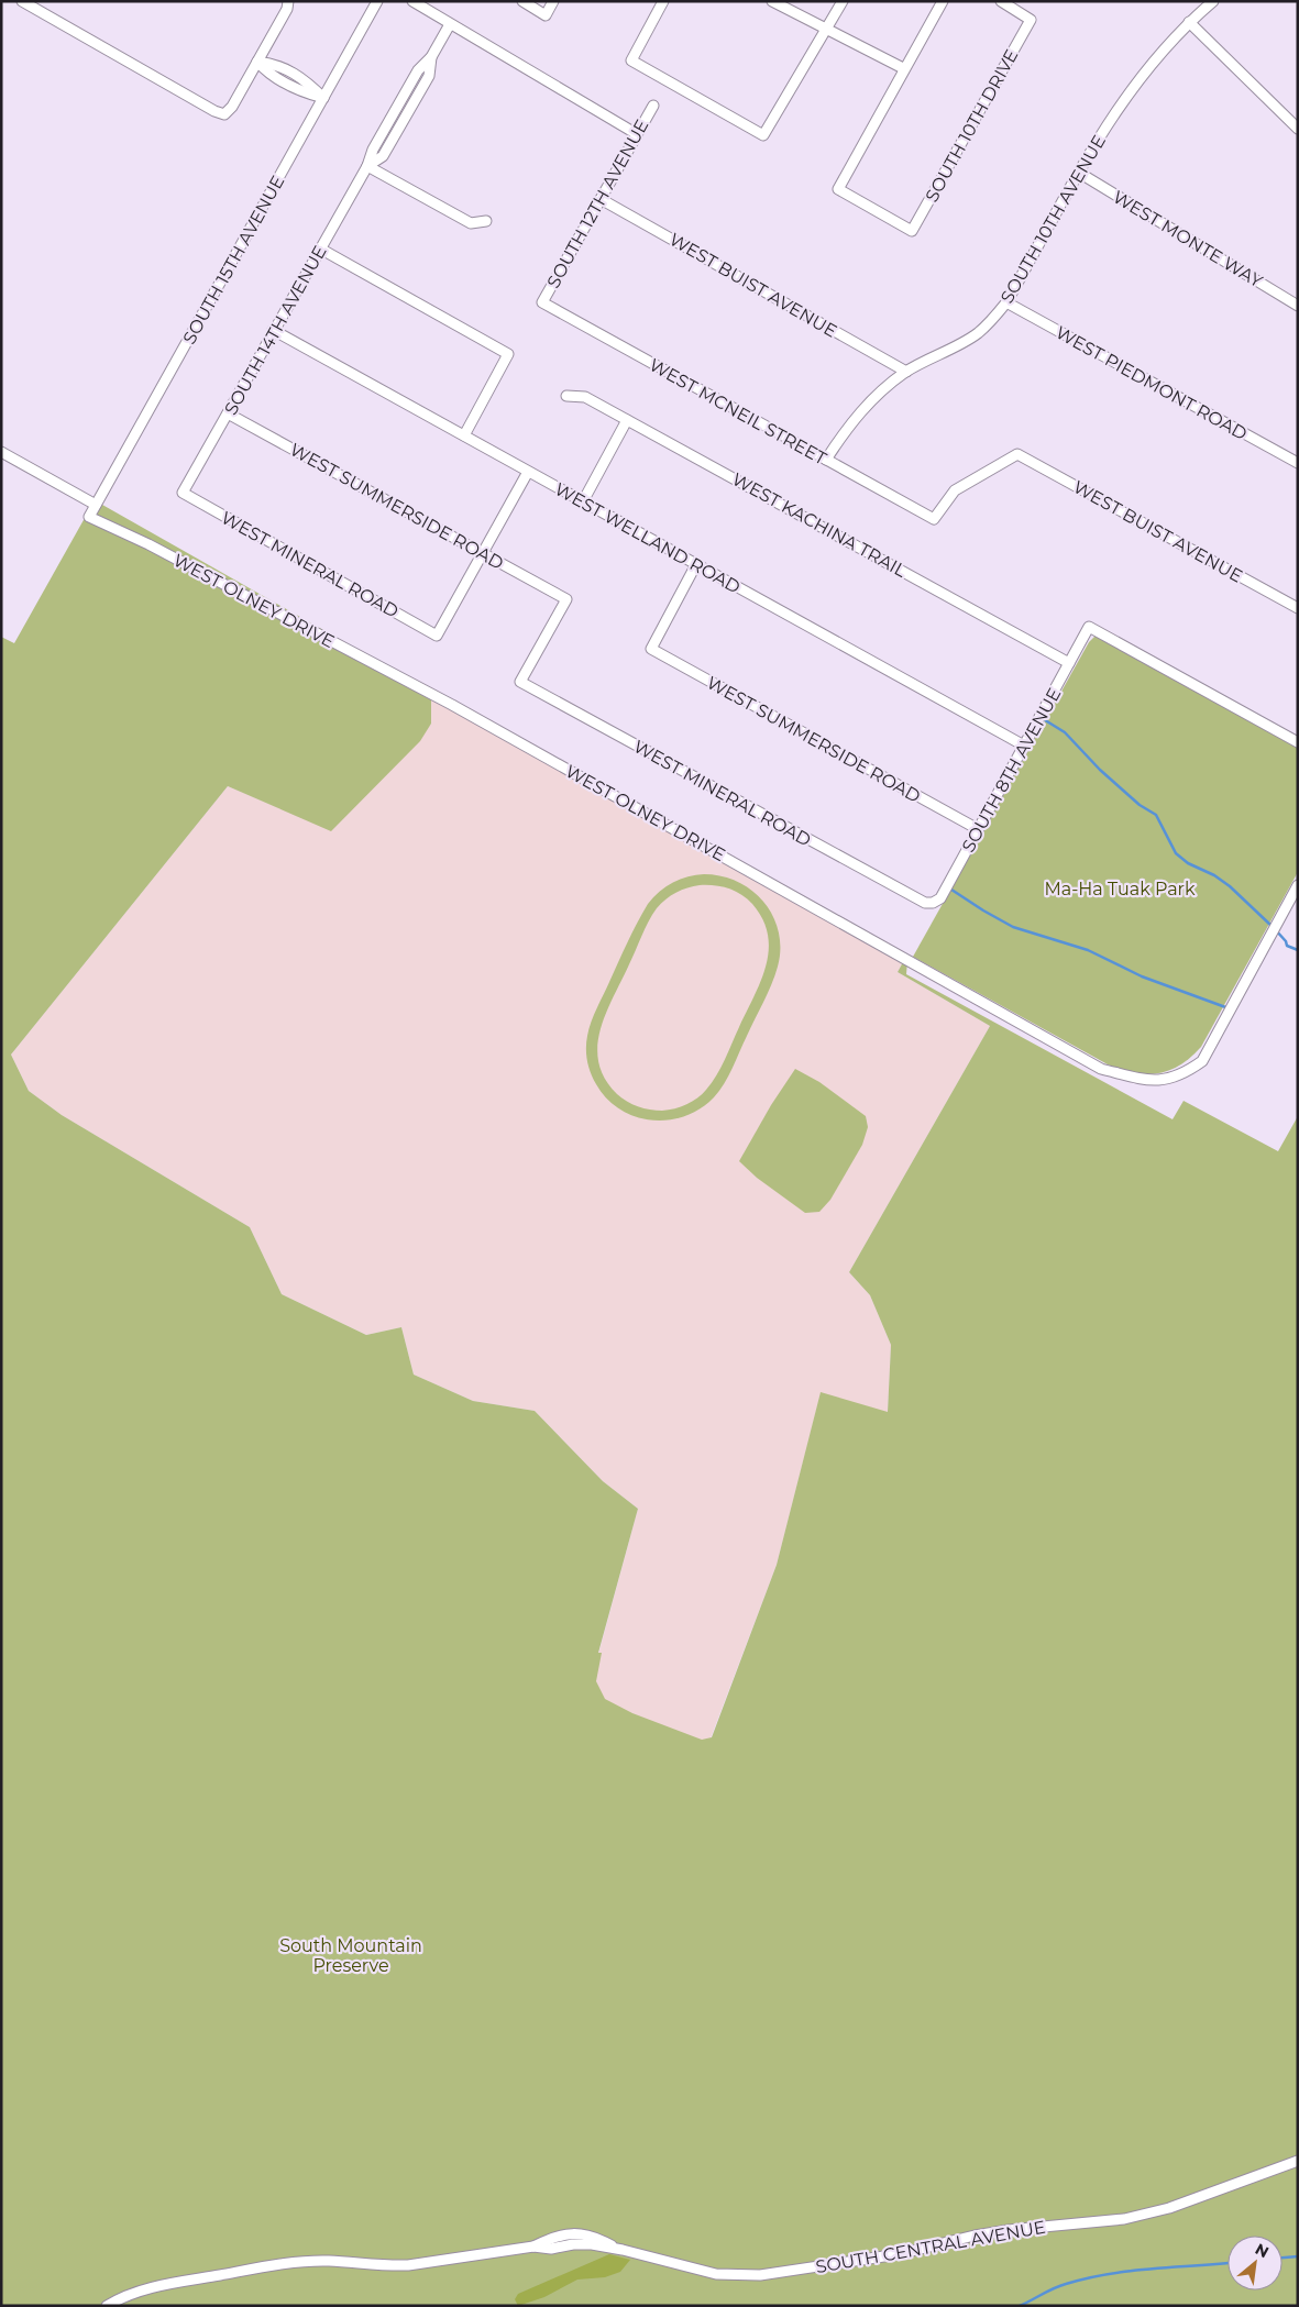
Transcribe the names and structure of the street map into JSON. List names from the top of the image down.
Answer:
{
  "streets": {
    "street": [
      "SOUTH 10TH DRIVE",
      "SOUTH 12TH AVENUE",
      "SOUTH 10TH AVENUE",
      "WEST MONTE WAY",
      "SOUTH 15TH AVENUE",
      "WEST BUIST AVENUE",
      "SOUTH 14TH AVENUE",
      "WEST PIEDMONT ROAD",
      "WEST MCNEIL STREET",
      "WEST SUMMERSIDE ROAD",
      "WEST KACHINA TRAIL",
      "WEST WELLAND ROAD",
      "WEST MINERAL ROAD",
      "WEST OLNEY DRIVE",
      "SOUTH 8TH AVENUE",
      "SOUTH CENTRAL AVENUE"
    ]
  },
  "crossings": [
    ["SOUTH 12TH AVENUE", "WEST BUIST AVENUE"],
    ["SOUTH 12TH AVENUE", "WEST MCNEIL STREET"],
    ["SOUTH 10TH AVENUE", "WEST MONTE WAY"],
    ["SOUTH 10TH AVENUE", "WEST BUIST AVENUE"],
    ["SOUTH 10TH AVENUE", "WEST PIEDMONT ROAD"],
    ["SOUTH 10TH AVENUE", "WEST MCNEIL STREET"],
    ["SOUTH 15TH AVENUE", "WEST OLNEY DRIVE"],
    ["WEST BUIST AVENUE", "WEST MCNEIL STREET"],
    ["SOUTH 14TH AVENUE", "WEST SUMMERSIDE ROAD"],
    ["SOUTH 14TH AVENUE", "WEST WELLAND ROAD"],
    ["SOUTH 14TH AVENUE", "WEST MINERAL ROAD"],
    ["WEST SUMMERSIDE ROAD", "WEST WELLAND ROAD"],
    ["WEST SUMMERSIDE ROAD", "WEST MINERAL ROAD"],
    ["WEST SUMMERSIDE ROAD", "SOUTH 8TH AVENUE"],
    ["WEST KACHINA TRAIL", "SOUTH 8TH AVENUE"],
    ["WEST WELLAND ROAD", "SOUTH 8TH AVENUE"],
    ["WEST MINERAL ROAD", "SOUTH 8TH AVENUE"]
  ],
  "parks": ["Ma-Ha Tuak Park", "South Mountain Preserve"],
  "north": "top right"
}
